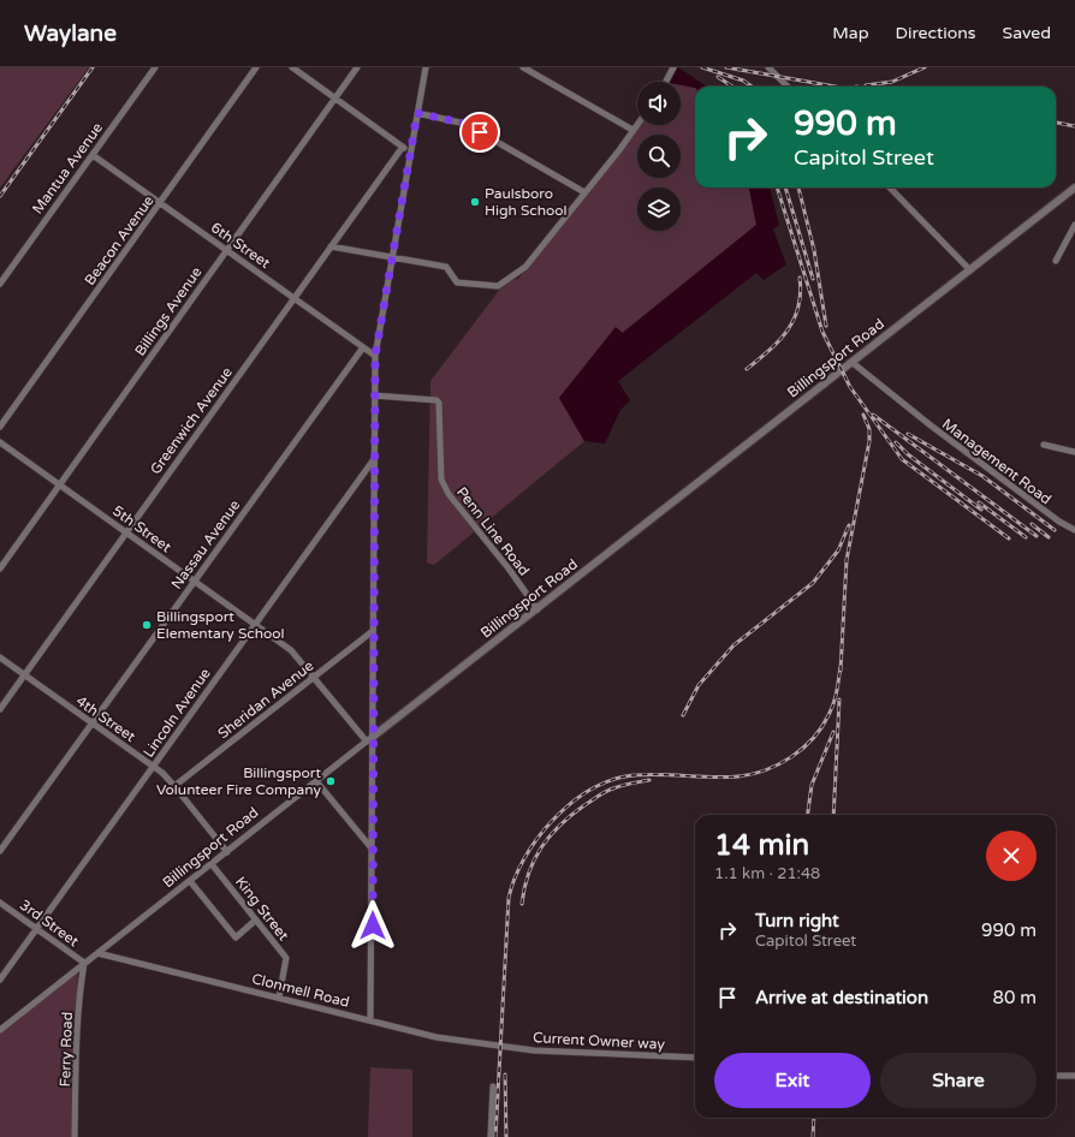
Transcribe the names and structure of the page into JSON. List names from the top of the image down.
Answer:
{
  "streets": {
    "street": [
      "Mantua Avenue",
      "Beacon Avenue",
      "6th Street",
      "Billings Avenue",
      "Billingsport Road",
      "Greenwich Avenue",
      "Management Road",
      "5th Street",
      "Penn Line Road",
      "Nassau Avenue",
      "Sheridan Avenue",
      "Lincoln Avenue",
      "4th Street",
      "King Street",
      "3rd Street",
      "Clonmell Road",
      "Current Owner way",
      "Ferry Road"
    ]
  },
  "crossings": [
    ["Mantua Avenue", "6th Street"],
    ["Beacon Avenue", "6th Street"],
    ["6th Street", "Billings Avenue"],
    ["6th Street", "Greenwich Avenue"],
    ["6th Street", "Nassau Avenue"],
    ["Billings Avenue", "5th Street"],
    ["Billingsport Road", "Management Road"],
    ["Billingsport Road", "5th Street"],
    ["Billingsport Road", "Penn Line Road"],
    ["Billingsport Road", "4th Street"],
    ["Billingsport Road", "King Street"],
    ["Billingsport Road", "3rd Street"],
    ["Billingsport Road", "Clonmell Road"],
    ["Billingsport Road", "Ferry Road"],
    ["Greenwich Avenue", "5th Street"],
    ["Greenwich Avenue", "4th Street"],
    ["5th Street", "Nassau Avenue"],
    ["5th Street", "Sheridan Avenue"],
    ["5th Street", "Lincoln Avenue"],
    ["Nassau Avenue", "4th Street"],
    ["Sheridan Avenue", "4th Street"],
    ["Lincoln Avenue", "4th Street"],
    ["Lincoln Avenue", "3rd Street"],
    ["King Street", "Clonmell Road"],
    ["3rd Street", "Ferry Road"],
    ["Clonmell Road", "Current Owner way"]
  ],
  "places": ["Paulsboro High School", "Billingsport Elementary School", "Billingsport Volunteer Fire Company"],
  "page": {
    "header": "Waylane",
    "nav": ["Map", "Directions", "Saved"],
    "turn": ["990 m", "Capitol Street"],
    "heading": ["14 min", "1.1 km · 21:48"],
    "list": [
      {
        "name": "Turn right",
        "note": "Capitol Street",
        "value": "990 m"
      },
      {
        "name": "Arrive at destination",
        "value": "80 m"
      }
    ],
    "buttons": ["Exit", "Share"]
  }
}
